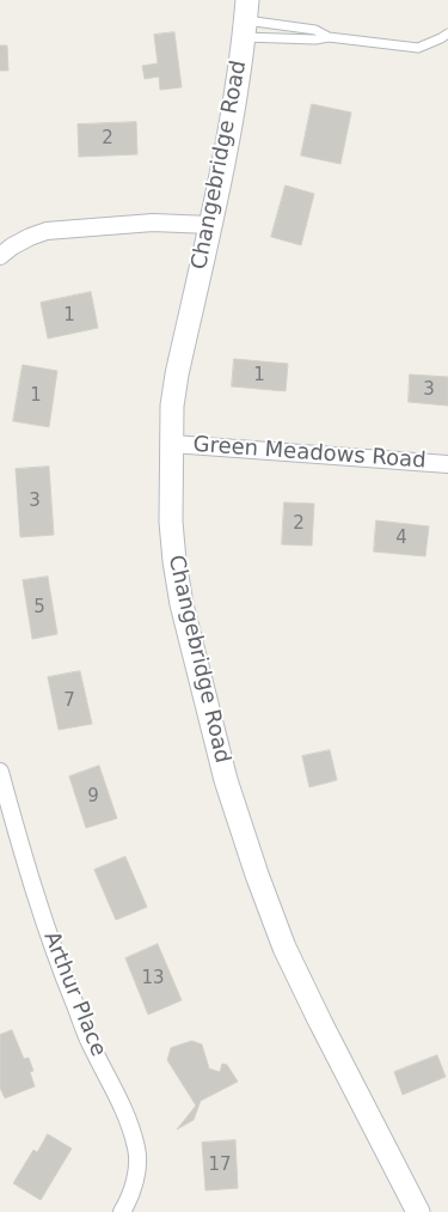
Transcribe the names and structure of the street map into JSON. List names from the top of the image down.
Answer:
{
  "streets": {
    "main road": ["Changebridge Road"],
    "street": ["Green Meadows Road", "Arthur Place"]
  },
  "crossings": [
    ["Changebridge Road", "Green Meadows Road"]
  ],
  "house_numbers": [
    "2",
    "1",
    "1",
    "3",
    "1",
    "3",
    "2",
    "4",
    "5",
    "7",
    "9",
    "13",
    "17"
  ]
}
